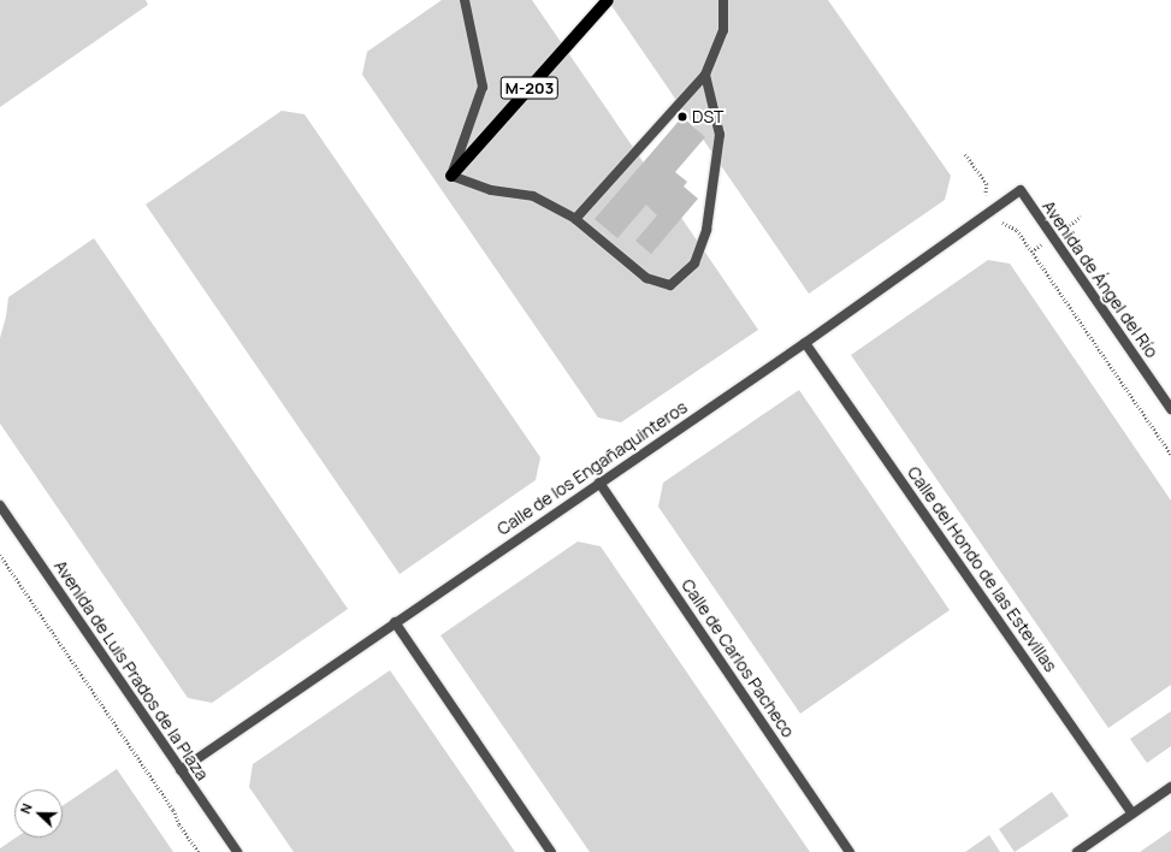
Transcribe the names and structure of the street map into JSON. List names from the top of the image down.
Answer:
{
  "streets": {
    "main road": ["M-203"],
    "street": [
      "Avenida de Ángel del Río",
      "Calle de los Engañaquinteros",
      "Calle del Hondo de las Estevillas",
      "Calle de Carlos Pacheco",
      "Avenida de Luis Prados de la Plaza"
    ]
  },
  "crossings": [
    ["Avenida de Ángel del Río", "Calle de los Engañaquinteros"],
    ["Calle de los Engañaquinteros", "Calle del Hondo de las Estevillas"],
    ["Calle de los Engañaquinteros", "Calle de Carlos Pacheco"],
    ["Calle de los Engañaquinteros", "Avenida de Luis Prados de la Plaza"]
  ],
  "places": ["DST"],
  "north": "left"
}
